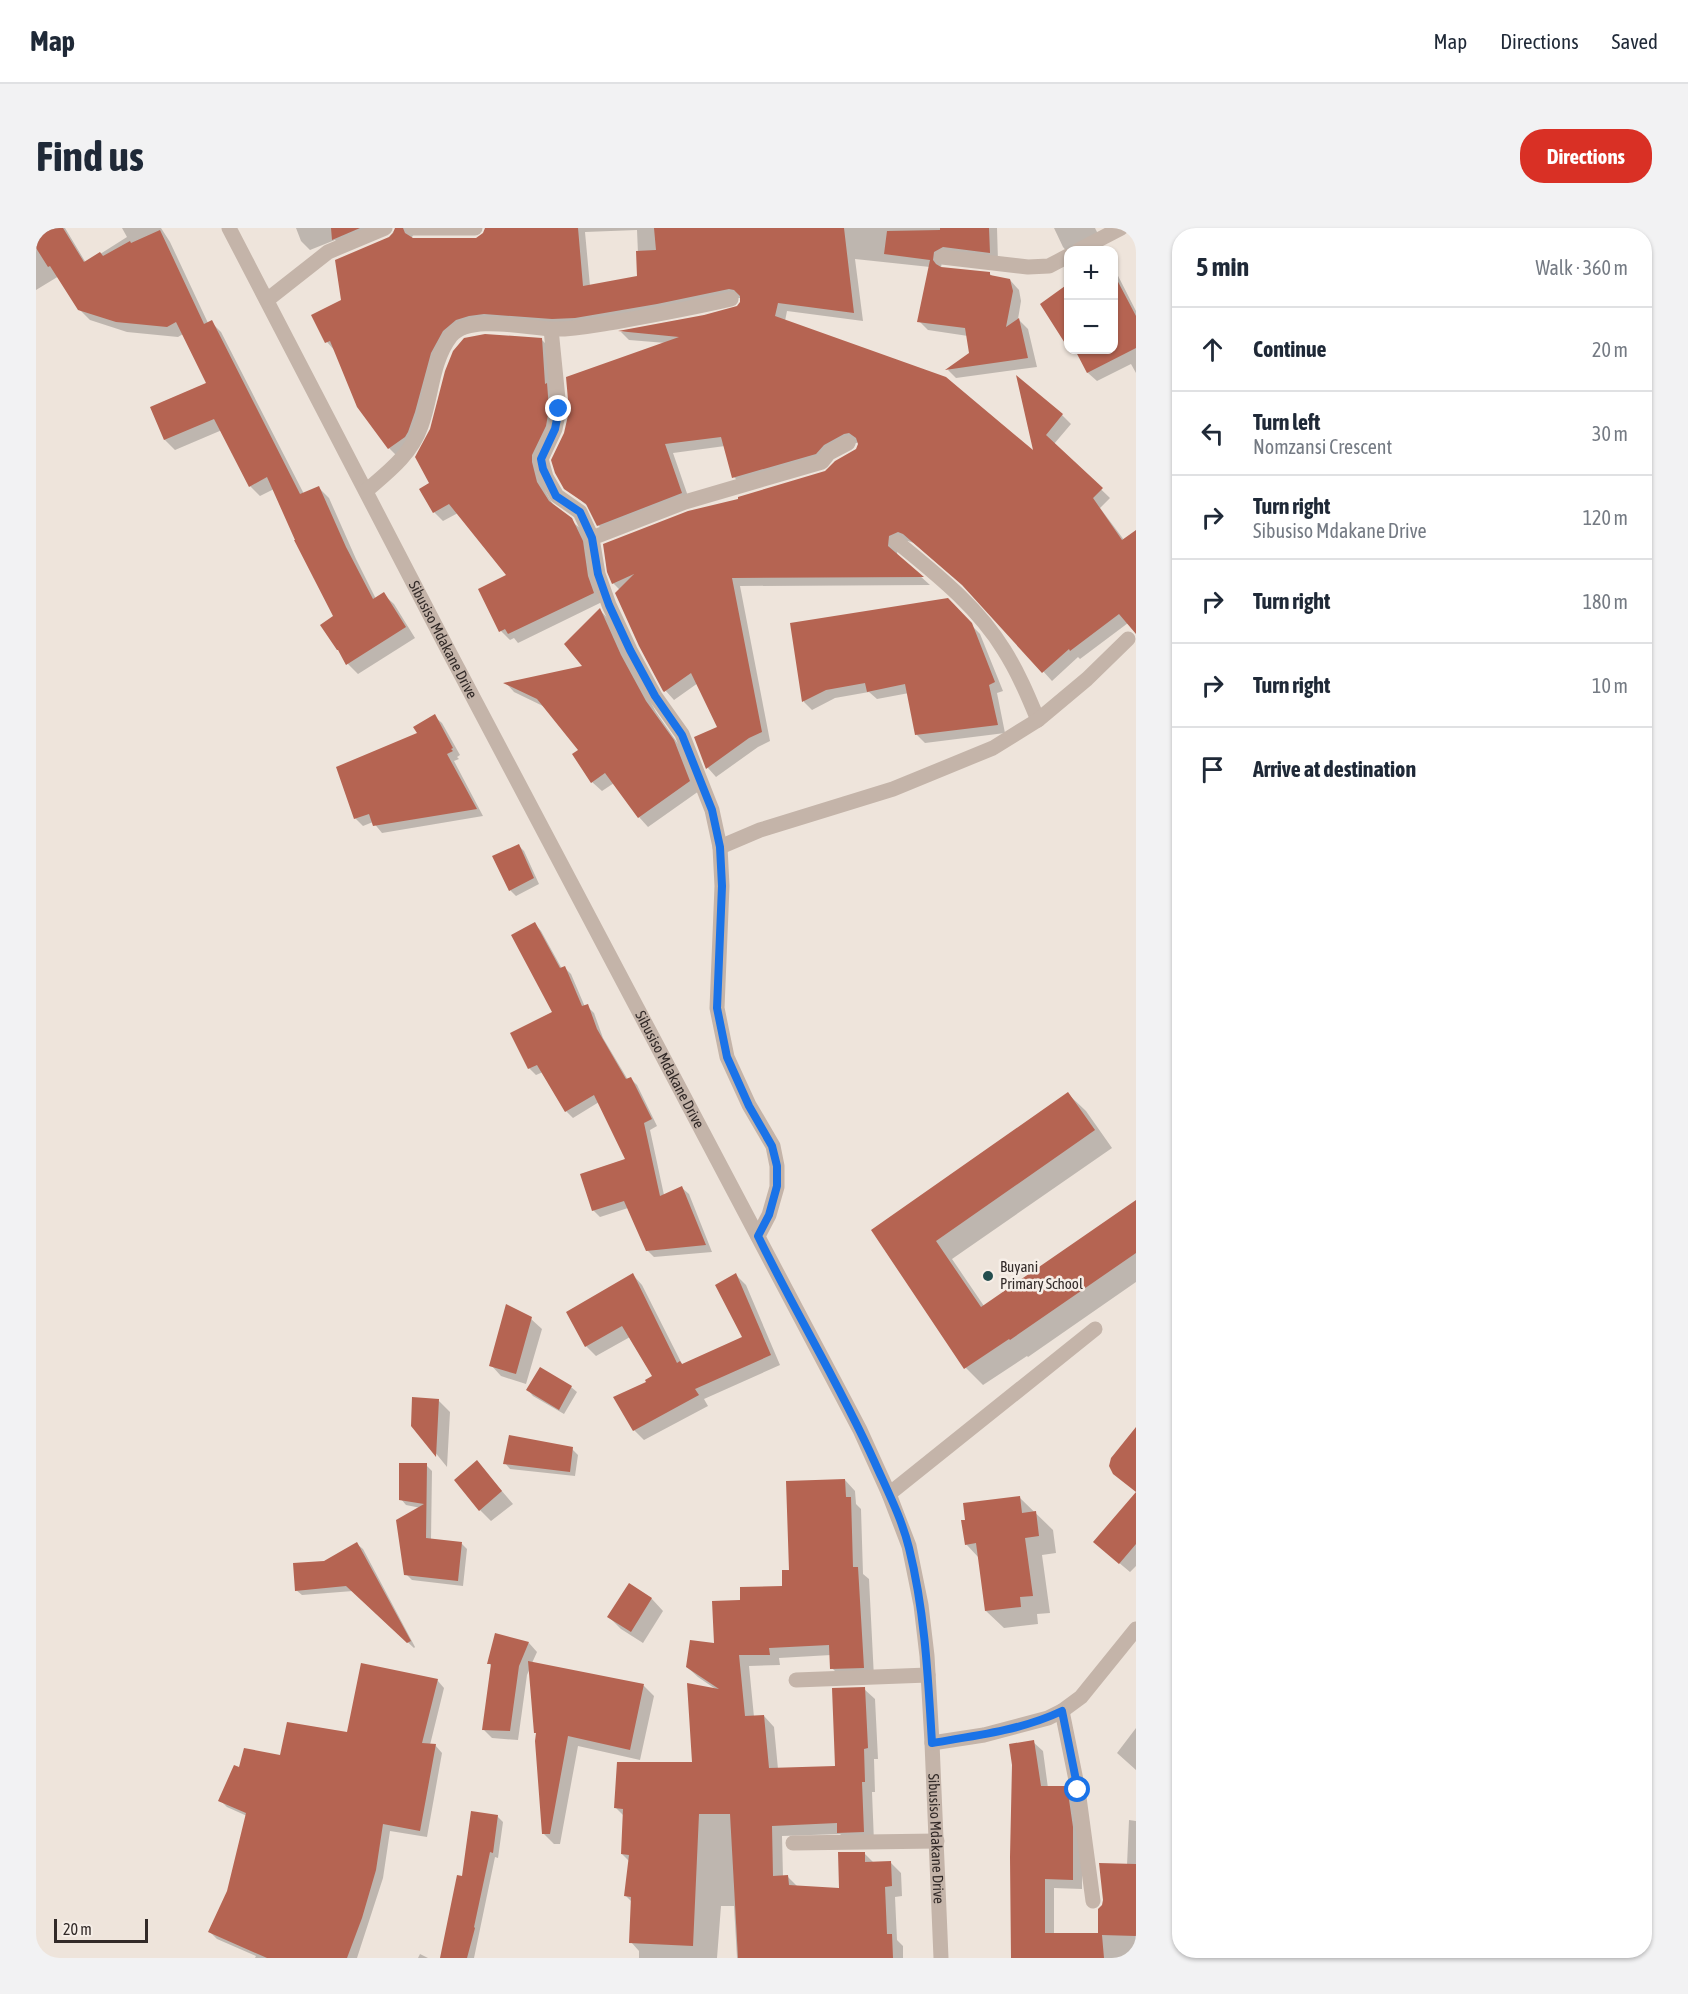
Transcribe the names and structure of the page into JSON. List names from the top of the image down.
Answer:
{
  "streets": {
    "street": ["Sibusiso Mdakane Drive"]
  },
  "places": ["Buyani Primary School"],
  "scale_bar": "20 m",
  "page": {
    "header": "Map",
    "nav": ["Map", "Directions", "Saved"],
    "buttons": "Directions",
    "title": "Find us",
    "heading": ["5 min", "Walk · 360 m"],
    "map_buttons": ["+", "−"],
    "list": [
      ["Continue", "20 m"],
      ["Turn left", "Nomzansi Crescent", "30 m"],
      ["Turn right", "Sibusiso Mdakane Drive", "120 m"],
      ["Turn right", "180 m"],
      ["Turn right", "10 m"],
      "Arrive at destination"
    ],
    "scale": "20 m"
  }
}
